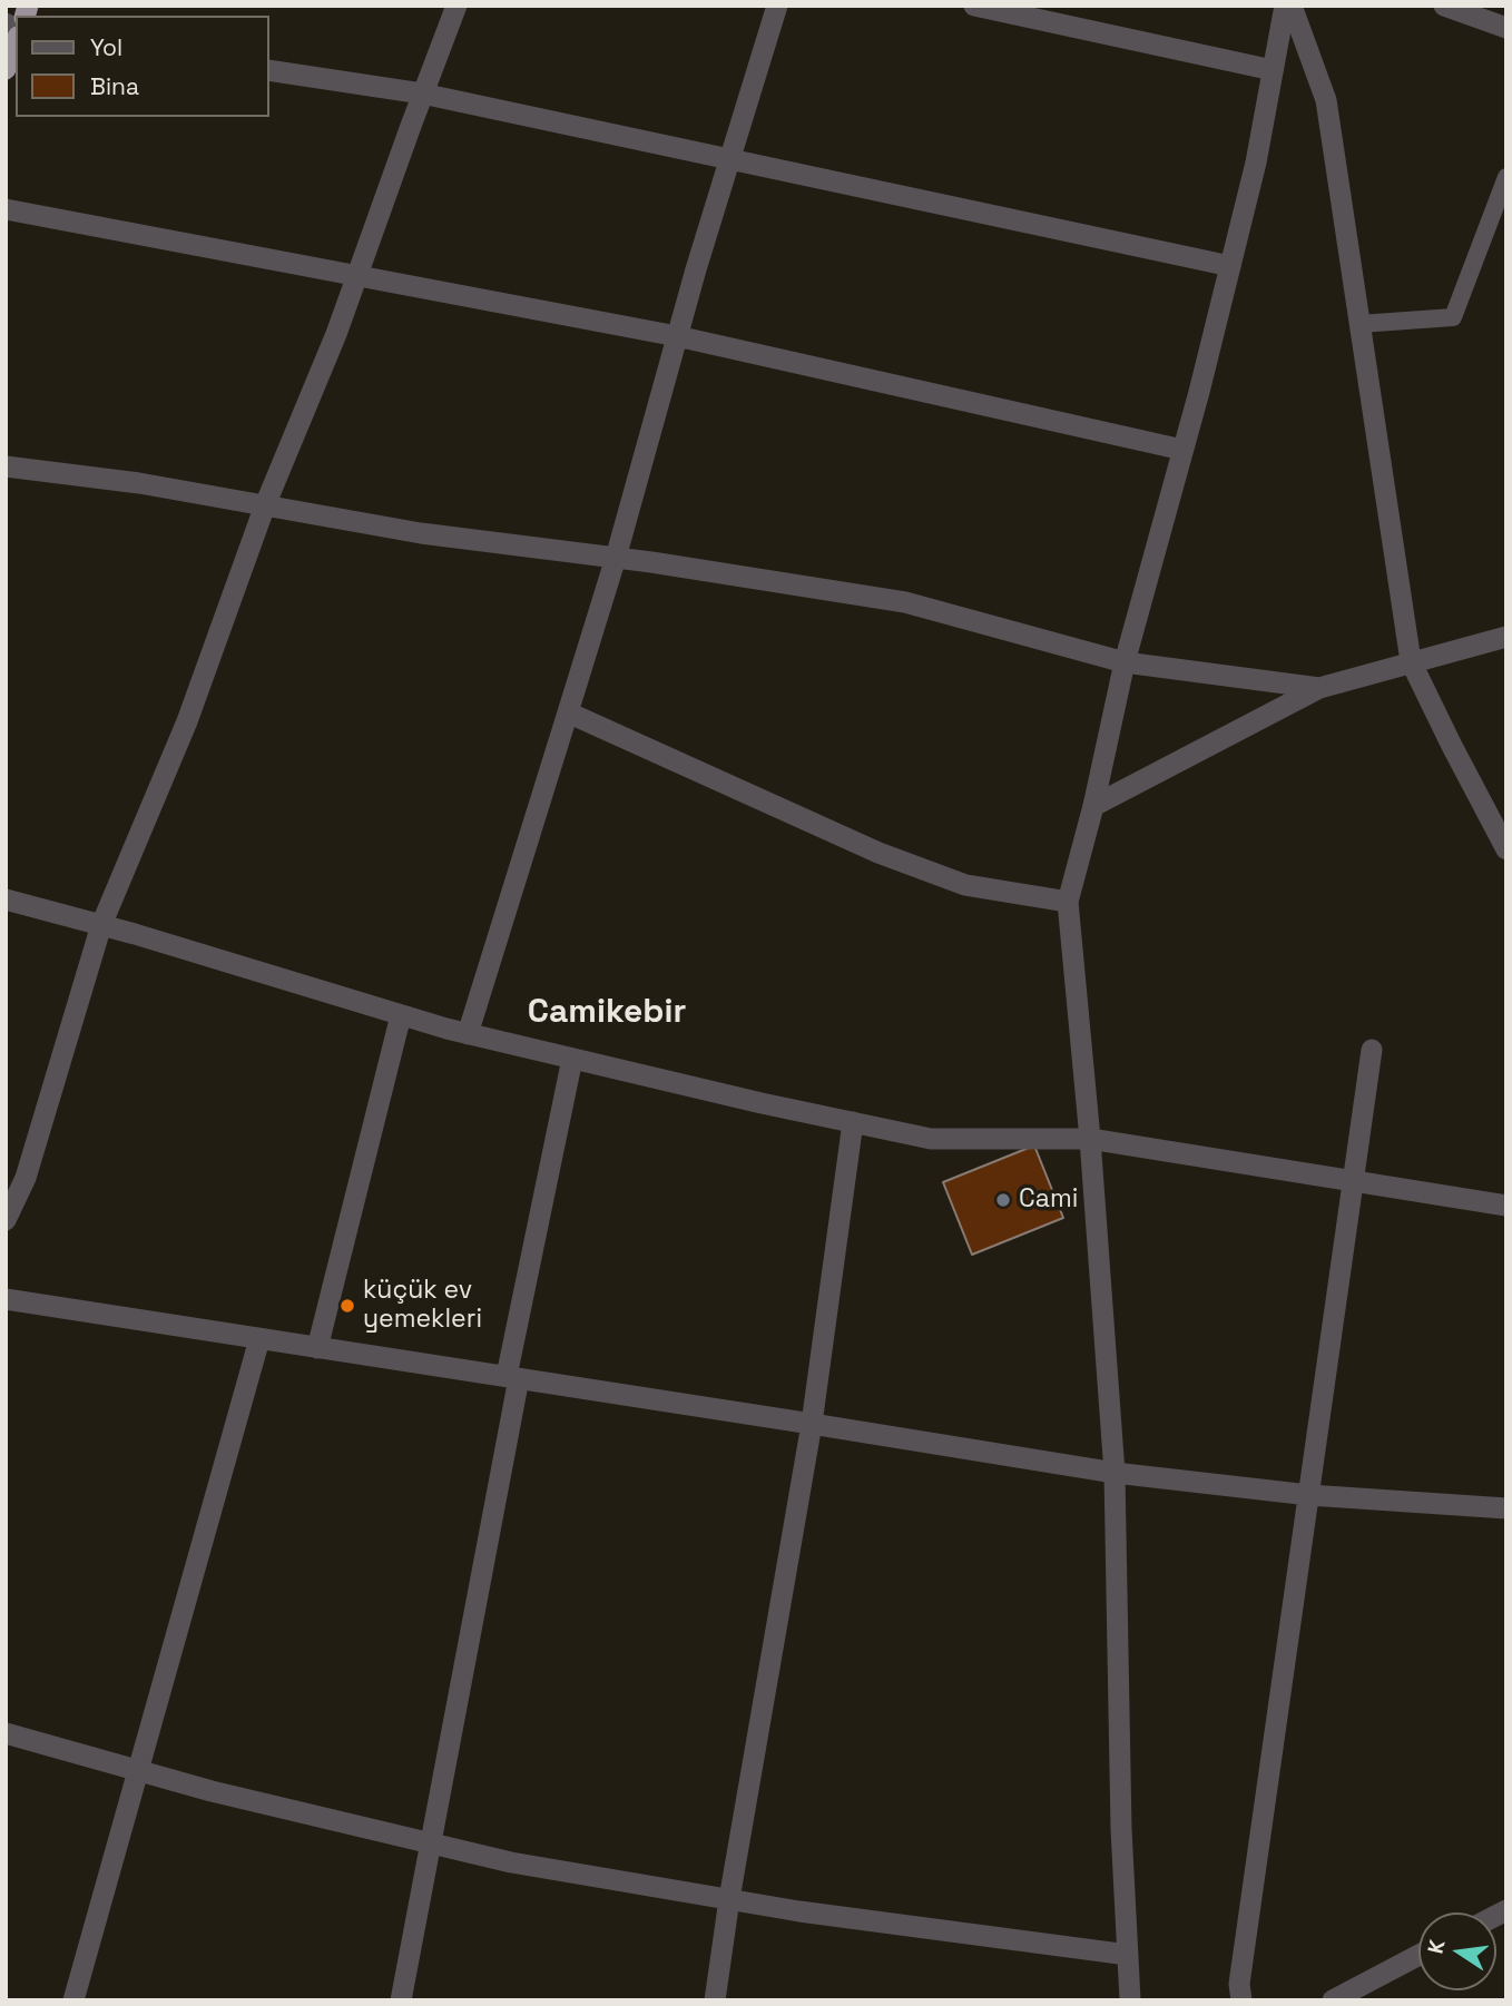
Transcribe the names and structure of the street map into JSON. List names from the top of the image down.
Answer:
{
  "districts": ["Camikebir"],
  "places": ["Cami", "küçük ev yemekleri"],
  "legend": ["Yol", "Bina"],
  "north": "left"
}
